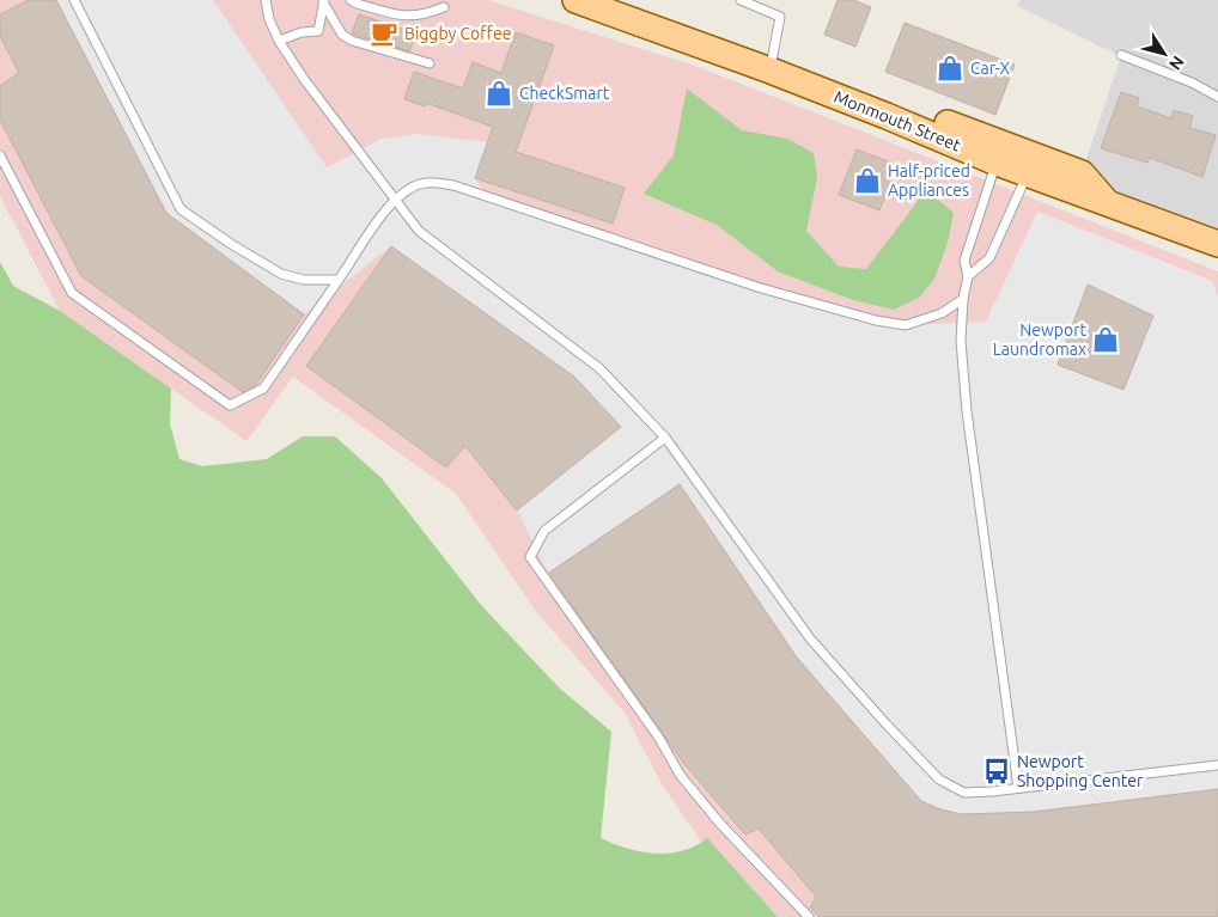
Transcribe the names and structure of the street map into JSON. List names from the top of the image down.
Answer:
{
  "streets": {
    "main road": ["Monmouth Street"]
  },
  "places": {
    "cafe": ["Biggby Coffee"],
    "shop": [
      "Car-X",
      "CheckSmart",
      "Half-priced Appliances",
      "Newport Laundromax"
    ],
    "bus stop": ["Newport Shopping Center"]
  },
  "north": "bottom right"
}
